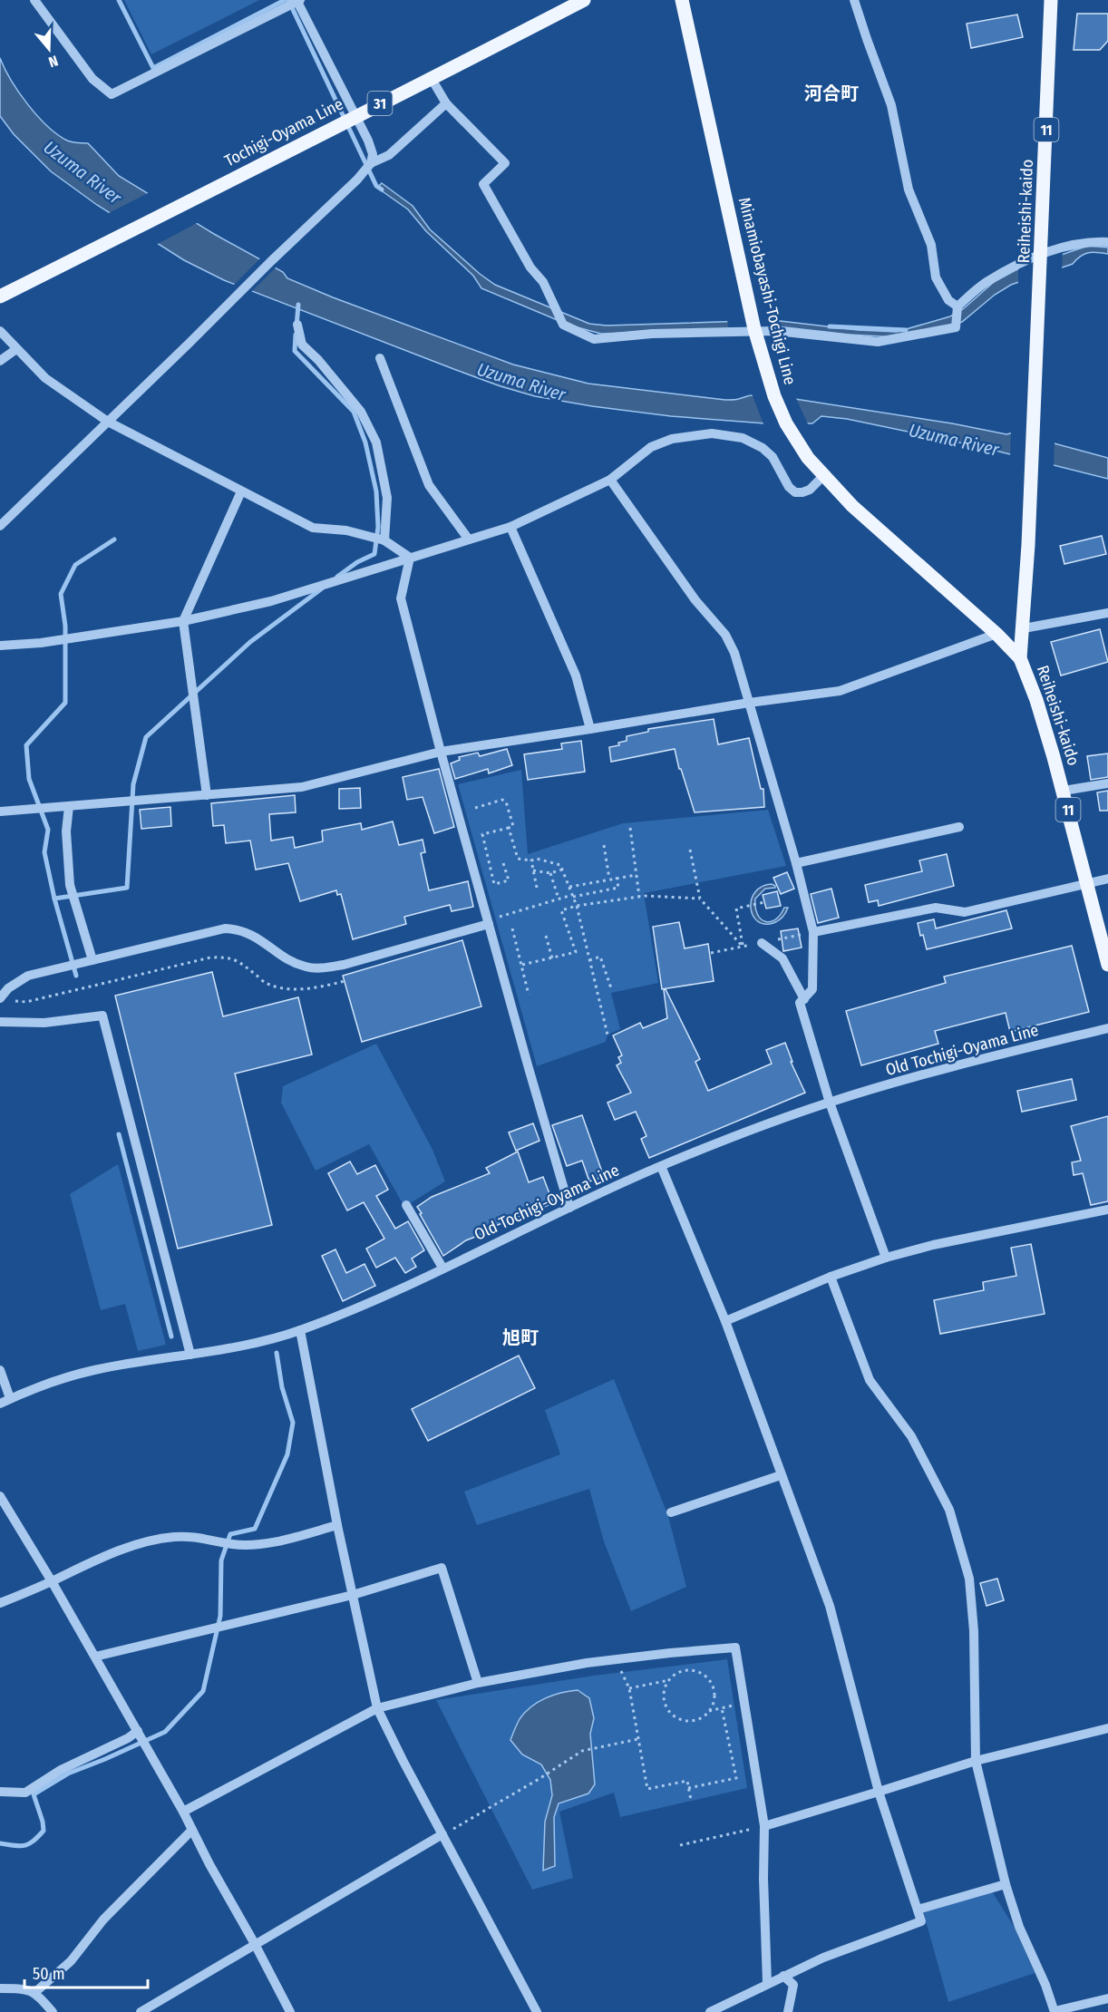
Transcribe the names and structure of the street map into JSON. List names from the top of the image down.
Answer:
{
  "streets": {
    "main road": [
      "31",
      "11",
      "Tochigi-Oyama Line",
      "Reiheishi-kaido",
      "Minamiobayashi-Tochigi Line"
    ],
    "street": ["Old Tochigi-Oyama Line"]
  },
  "crossings": [
    ["Reiheishi-kaido", "Minamiobayashi-Tochigi Line"]
  ],
  "districts": ["河合町", "旭町"],
  "water": ["Uzuma River"],
  "scale_bar": "50 m",
  "north": "bottom"
}
